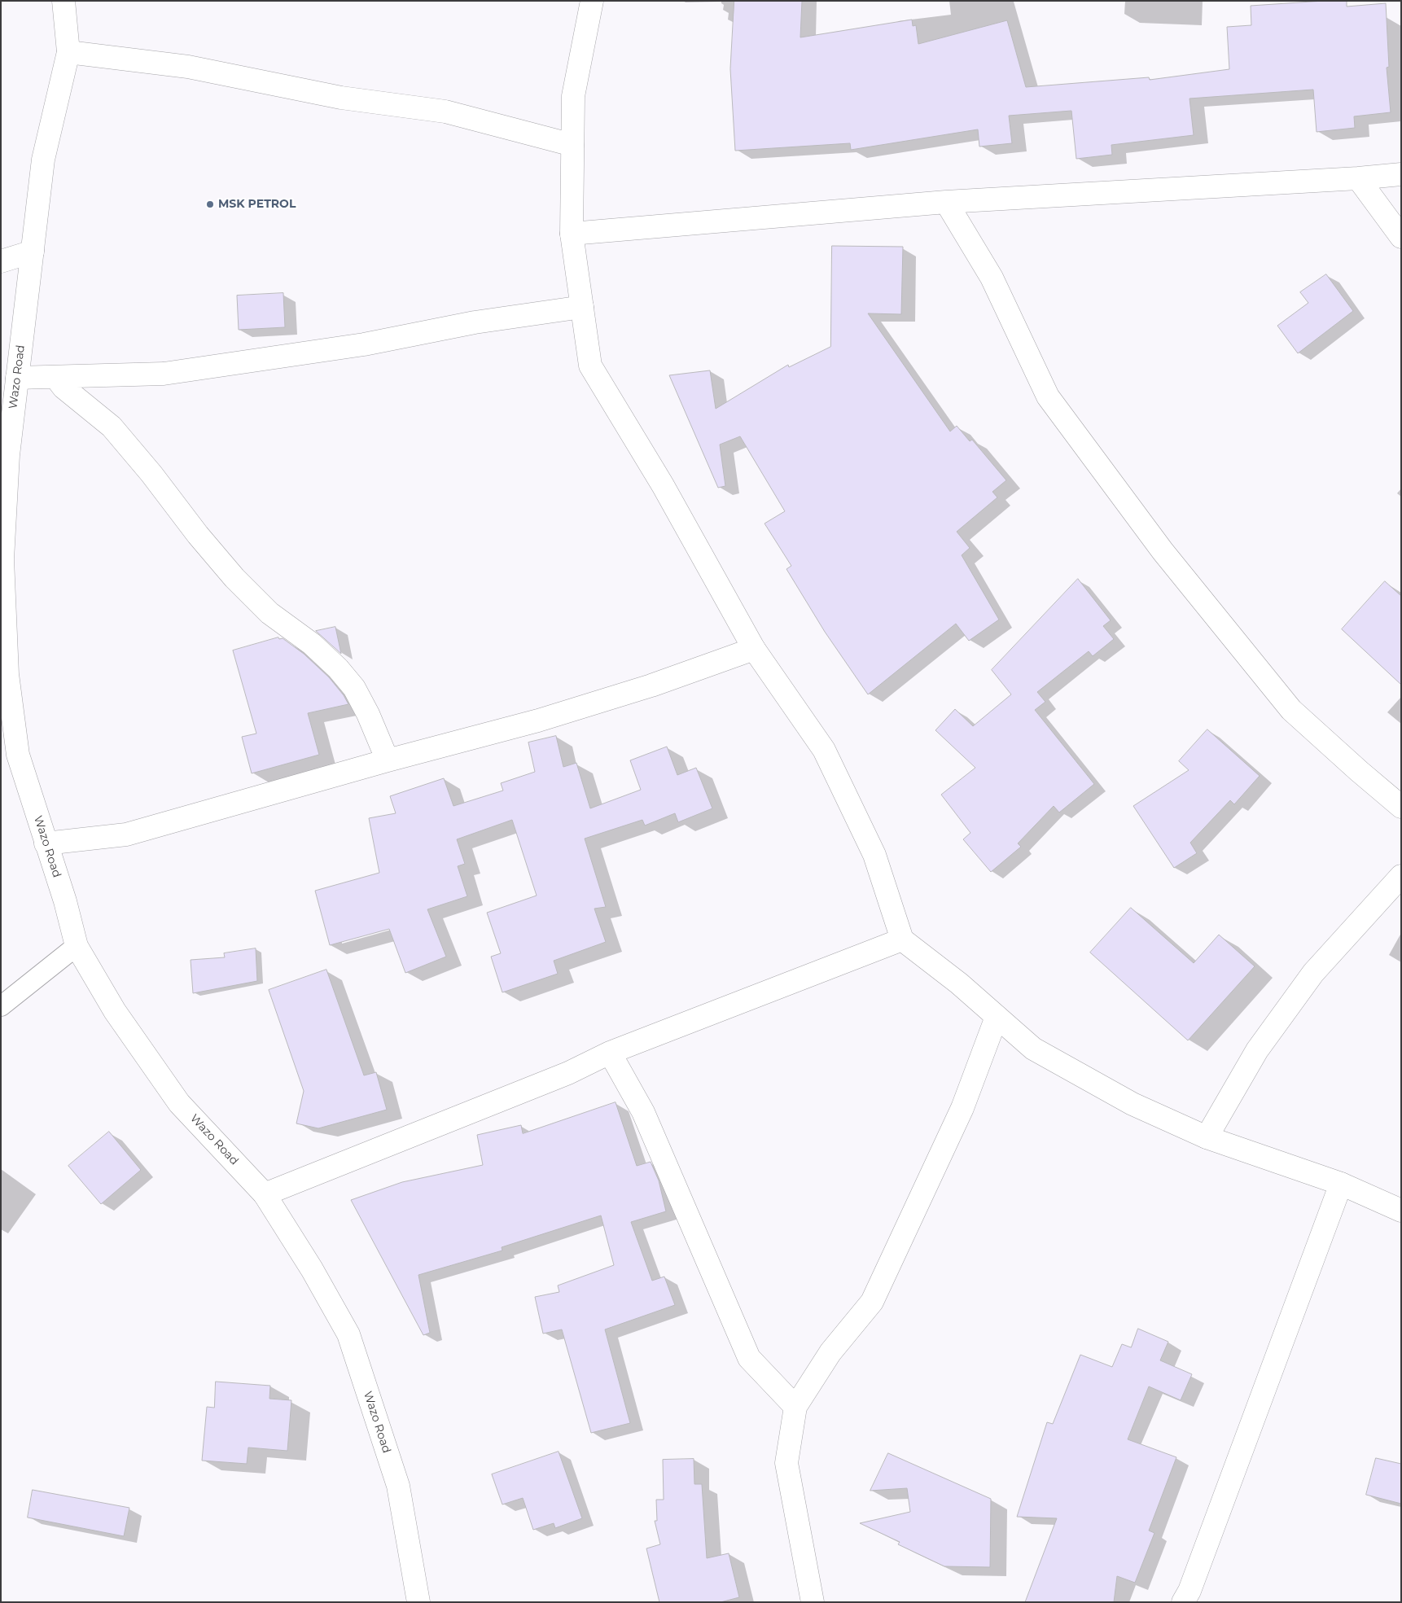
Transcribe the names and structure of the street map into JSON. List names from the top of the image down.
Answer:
{
  "streets": {
    "street": ["Wazo Road"]
  },
  "places": ["MSK PETROL"]
}
